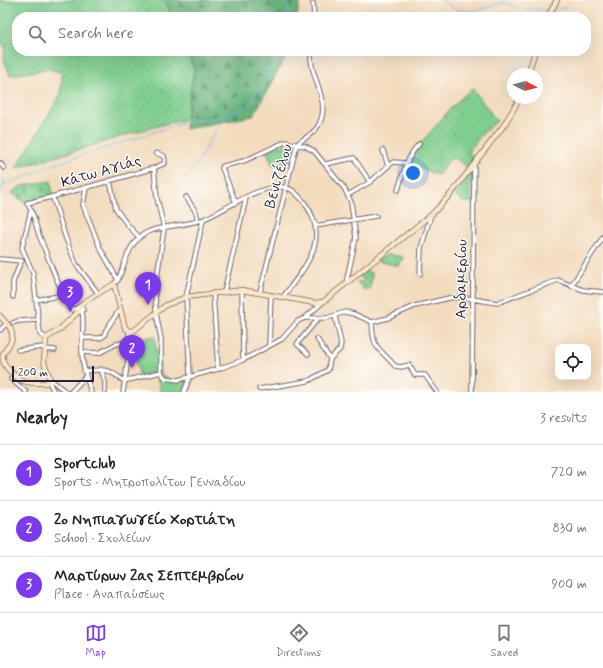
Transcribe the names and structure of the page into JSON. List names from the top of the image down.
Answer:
{
  "streets": {
    "street": ["Κάτω Αγιάς", "Βενιζέλου", "Αρδαμερίου"]
  },
  "scale_bar": "200 m",
  "north": "right",
  "page": {
    "search": "Search here",
    "pins": ["1", "3", "2"],
    "scale": "200 m",
    "heading": ["Nearby", "3 results"],
    "list": [
      {
        "mark": "1",
        "name": "Sportclub",
        "note": "Sports · Μητροπολίτου Γενναδίου",
        "value": "720 m"
      },
      {
        "mark": "2",
        "name": "2ο Νηπιαγωγείο Χορτιάτη",
        "note": "School · Σχολείων",
        "value": "830 m"
      },
      {
        "mark": "3",
        "name": "Μαρτύρων 2ας Σεπτεμβρίου",
        "note": "Place · Αναπαύσεως",
        "value": "900 m"
      }
    ],
    "nav": ["Map", "Directions", "Saved"]
  }
}
